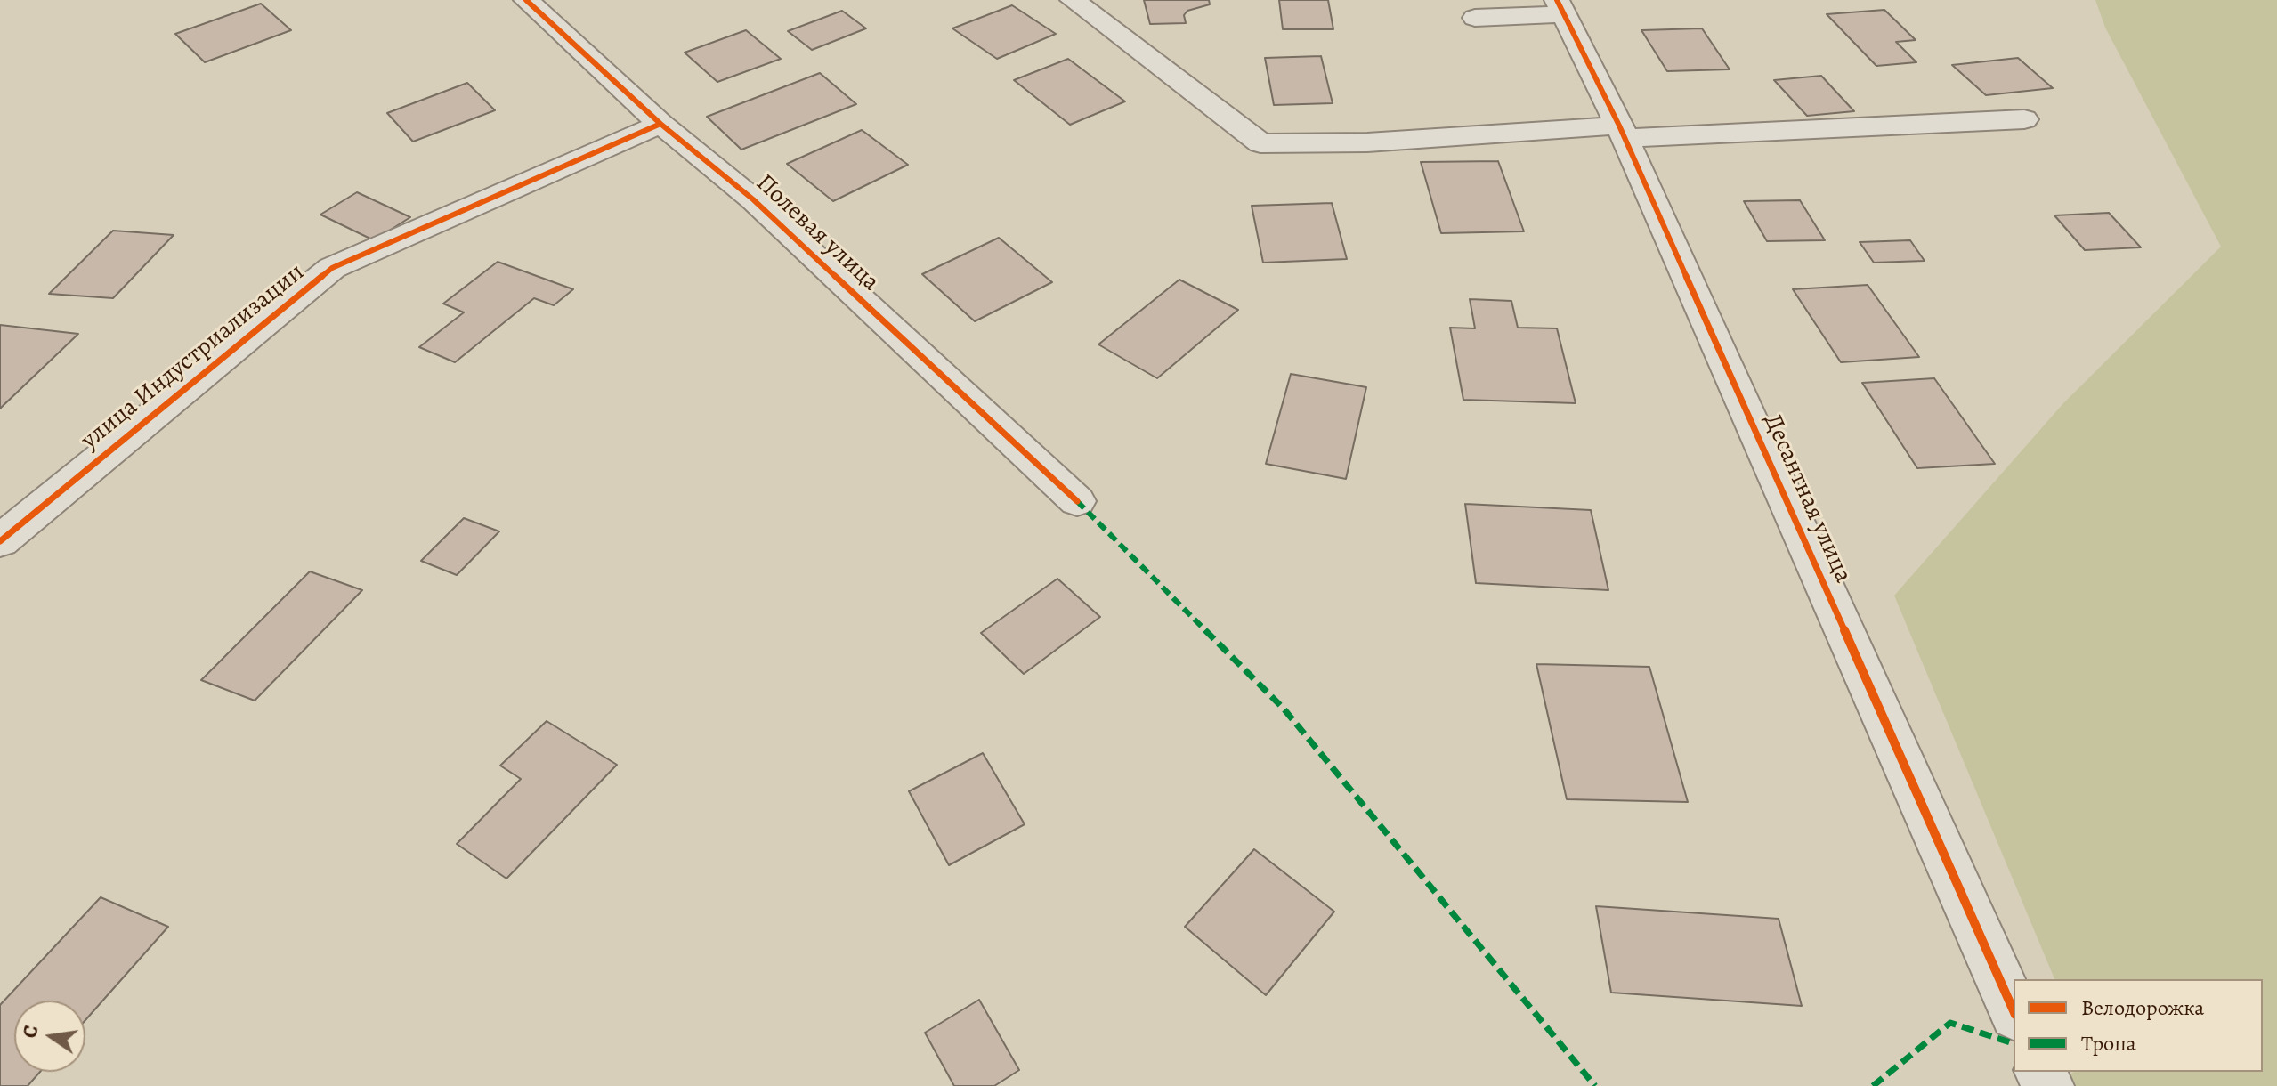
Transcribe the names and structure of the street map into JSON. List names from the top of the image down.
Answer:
{
  "streets": {
    "street": ["Полевая улица", "улица Индустриализации", "Десантная улица"]
  },
  "crossings": [
    ["Полевая улица", "улица Индустриализации"]
  ],
  "legend": ["Велодорожка", "Тропа"],
  "north": "left"
}
